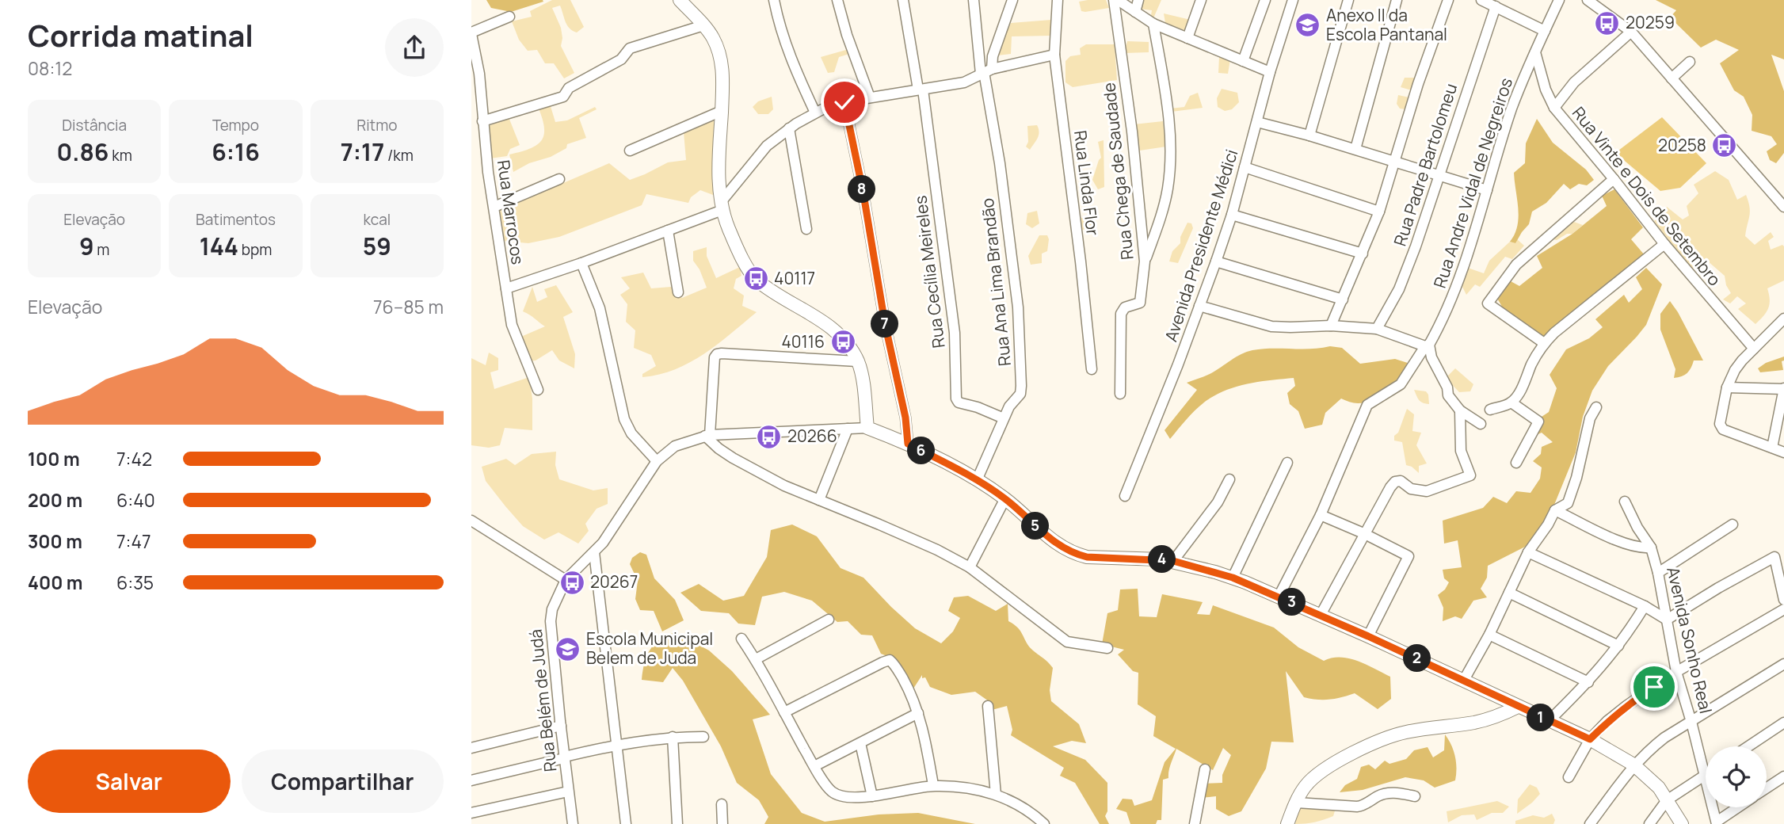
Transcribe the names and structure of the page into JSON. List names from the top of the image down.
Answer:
{
  "streets": {
    "street": [
      "Rua Padre Bartolomeu",
      "Rua Chega de Saudade",
      "Rua Linda Flor",
      "Rua Andre Vidal de Negreiros",
      "Rua Vinte e Dois de Setembro",
      "Rua Marrocos",
      "Avenida Presidente Médici",
      "Rua Cecília Meireles",
      "Rua Ana Lima Brandão",
      "Avenida Sonho Real",
      "Rua Belém de Judá"
    ]
  },
  "crossings": [
    ["Rua Andre Vidal de Negreiros", "Rua Vinte e Dois de Setembro"],
    ["Rua Cecília Meireles", "Rua Ana Lima Brandão"]
  ],
  "places": {
    "bus stop": [
      "20259",
      "20258",
      "40117",
      "40116",
      "20266",
      "20267"
    ],
    "school or university": ["Anexo II da Escola Pantanal", "Escola Municipal Belem de Juda"]
  },
  "page": {
    "heading": ["Corrida matinal", "08:12"],
    "stats": [
      ["Distância", "0.86 km"],
      ["Tempo", "6:16"],
      ["Ritmo", "7:17 /km"],
      ["Elevação", "9 m"],
      ["Batimentos", "144 bpm"],
      ["kcal", "59"]
    ],
    "pins": [
      "8",
      "7",
      "6",
      "5",
      "4",
      "3",
      "2",
      "1"
    ],
    "chart": ["Elevação", "76–85 m"],
    "list": [
      {
        "name": "100 m",
        "note": "7:42"
      },
      {
        "name": "200 m",
        "note": "6:40"
      },
      {
        "name": "300 m",
        "note": "7:47"
      },
      {
        "name": "400 m",
        "note": "6:35"
      }
    ],
    "buttons": ["Salvar", "Compartilhar"]
  }
}
